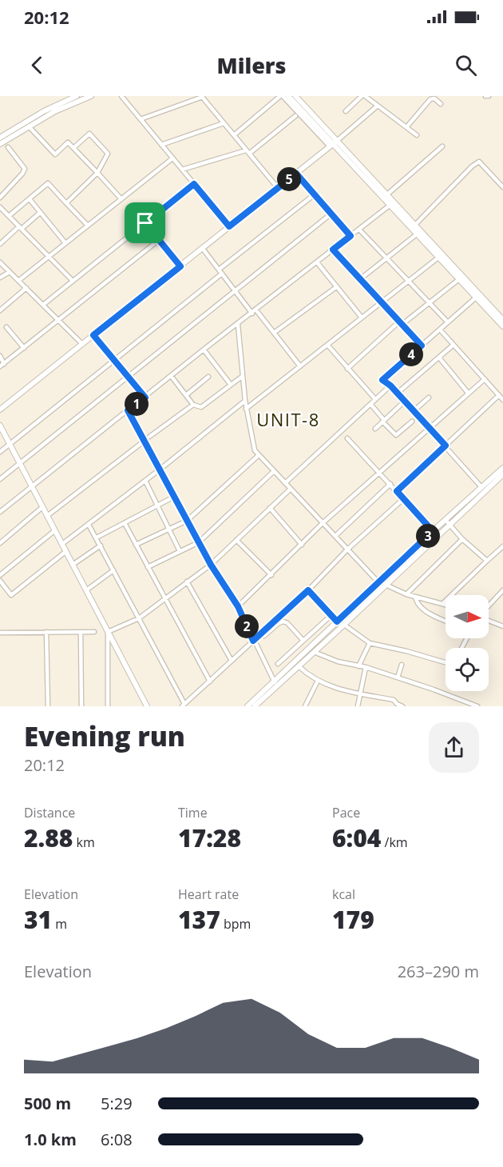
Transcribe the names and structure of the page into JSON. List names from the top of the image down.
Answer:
{
  "districts": ["UNIT-8"],
  "north": "right",
  "page": {
    "status": "20:12",
    "header": "Milers",
    "pins": [
      "5",
      "4",
      "1",
      "3",
      "2"
    ],
    "heading": ["Evening run", "20:12"],
    "stats": [
      ["Distance", "2.88 km"],
      ["Time", "17:28"],
      ["Pace", "6:04 /km"],
      ["Elevation", "31 m"],
      ["Heart rate", "137 bpm"],
      ["kcal", "179"]
    ],
    "chart": ["Elevation", "263–290 m"],
    "list": [
      {
        "name": "500 m",
        "note": "5:29"
      },
      {
        "name": "1.0 km",
        "note": "6:08"
      }
    ]
  }
}
